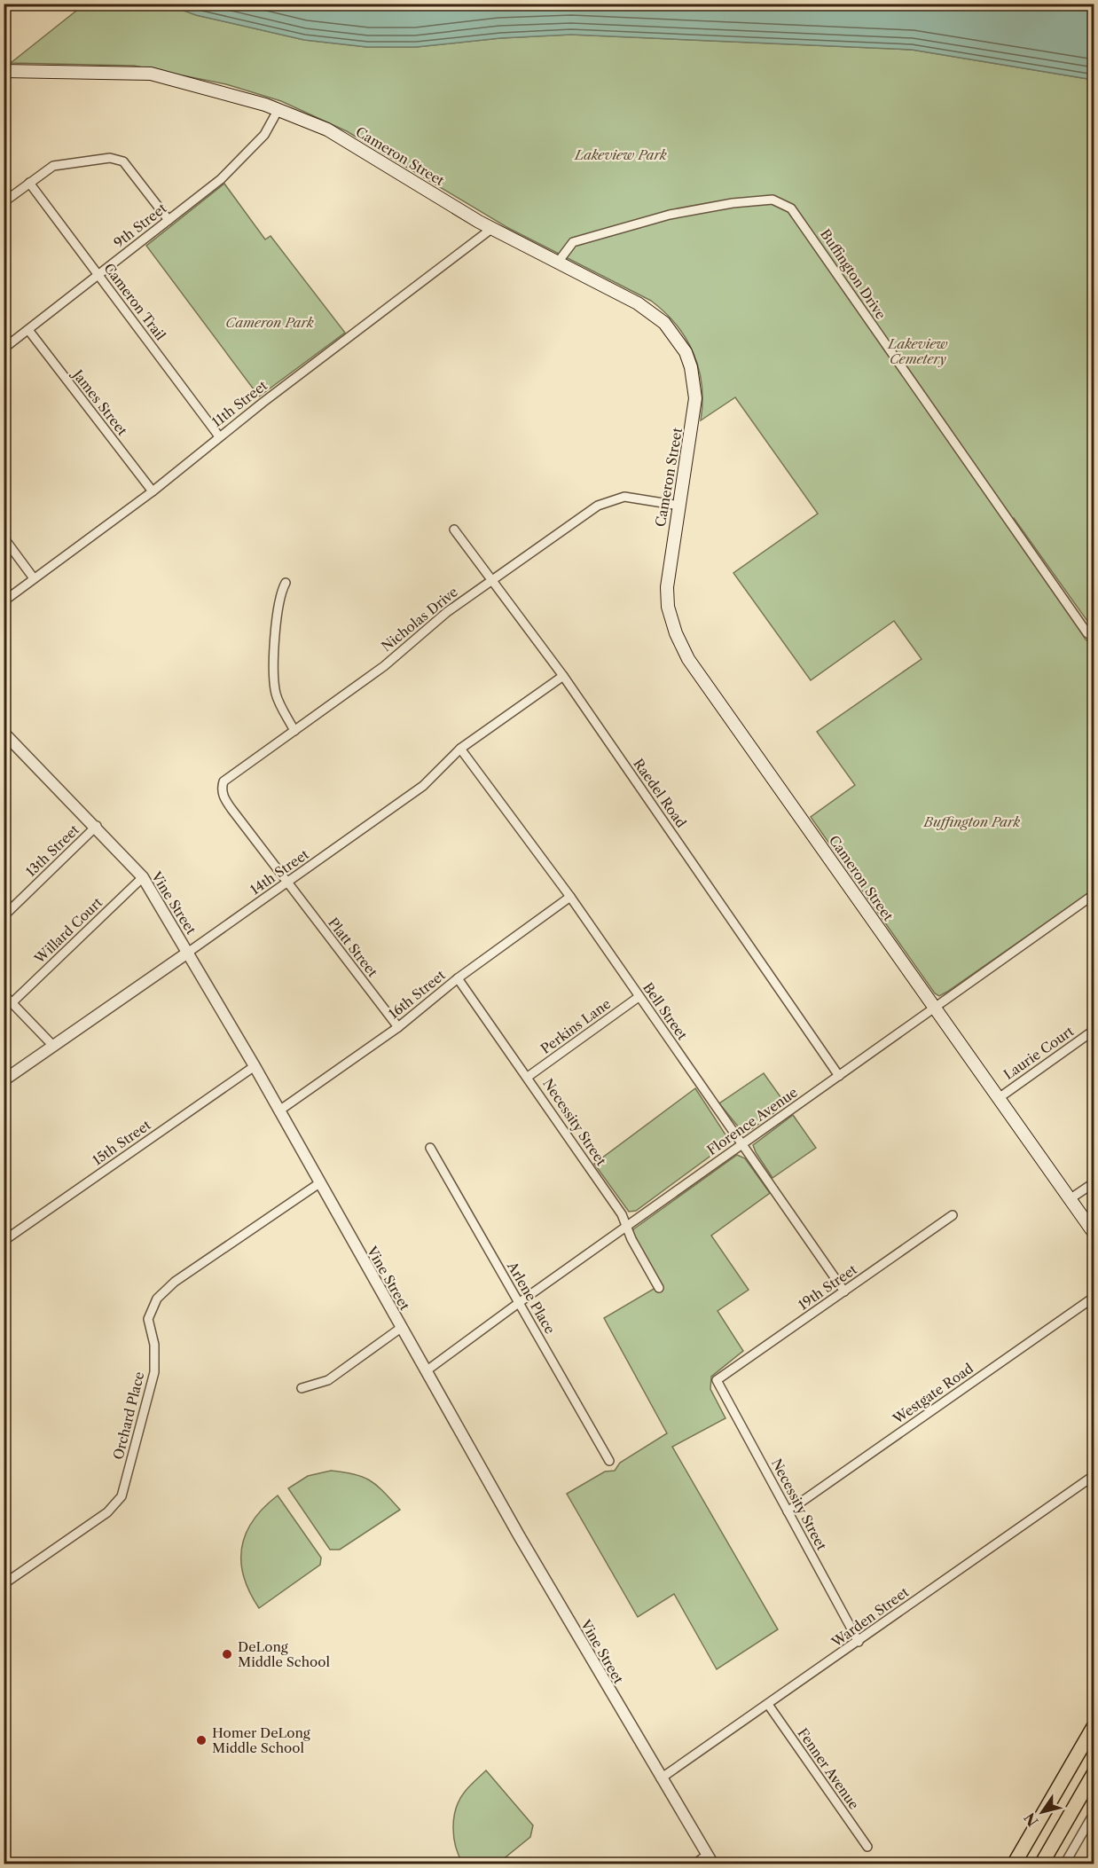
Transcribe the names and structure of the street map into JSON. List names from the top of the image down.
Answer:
{
  "streets": {
    "main road": ["Cameron Street"],
    "street": [
      "9th Street",
      "Buffington Drive",
      "Cameron Trail",
      "James Street",
      "11th Street",
      "Nicholas Drive",
      "Raedel Road",
      "13th Street",
      "14th Street",
      "Vine Street",
      "Willard Court",
      "Platt Street",
      "16th Street",
      "Bell Street",
      "Perkins Lane",
      "Laurie Court",
      "Florence Avenue",
      "Necessity Street",
      "15th Street",
      "19th Street",
      "Arlene Place",
      "Westgate Road",
      "Orchard Place",
      "Warden Street",
      "Fenner Avenue"
    ]
  },
  "crossings": [
    ["Cameron Street", "9th Street"],
    ["Cameron Street", "Buffington Drive"],
    ["Cameron Street", "11th Street"],
    ["Cameron Street", "Nicholas Drive"],
    ["Cameron Street", "Laurie Court"],
    ["Cameron Street", "Florence Avenue"],
    ["9th Street", "Cameron Trail"],
    ["9th Street", "James Street"],
    ["Cameron Trail", "11th Street"],
    ["James Street", "11th Street"],
    ["Nicholas Drive", "Raedel Road"],
    ["Nicholas Drive", "Platt Street"],
    ["Raedel Road", "14th Street"],
    ["Raedel Road", "Florence Avenue"],
    ["13th Street", "Vine Street"],
    ["14th Street", "Vine Street"],
    ["14th Street", "Platt Street"],
    ["14th Street", "Bell Street"],
    ["Vine Street", "Willard Court"],
    ["Vine Street", "16th Street"],
    ["Vine Street", "Florence Avenue"],
    ["Vine Street", "15th Street"],
    ["Vine Street", "Orchard Place"],
    ["Vine Street", "Warden Street"],
    ["Platt Street", "16th Street"],
    ["16th Street", "Bell Street"],
    ["16th Street", "Necessity Street"],
    ["Bell Street", "Perkins Lane"],
    ["Bell Street", "Florence Avenue"],
    ["Bell Street", "19th Street"],
    ["Perkins Lane", "Necessity Street"],
    ["Florence Avenue", "Necessity Street"],
    ["Florence Avenue", "Arlene Place"],
    ["Necessity Street", "19th Street"],
    ["Necessity Street", "Westgate Road"],
    ["Necessity Street", "Warden Street"],
    ["Warden Street", "Fenner Avenue"]
  ],
  "parks": [
    "Lakeview Park",
    "Cameron Park",
    "Lakeview Cemetery",
    "Buffington Park"
  ],
  "places": ["DeLong Middle School", "Homer DeLong Middle School"],
  "north": "bottom left"
}
